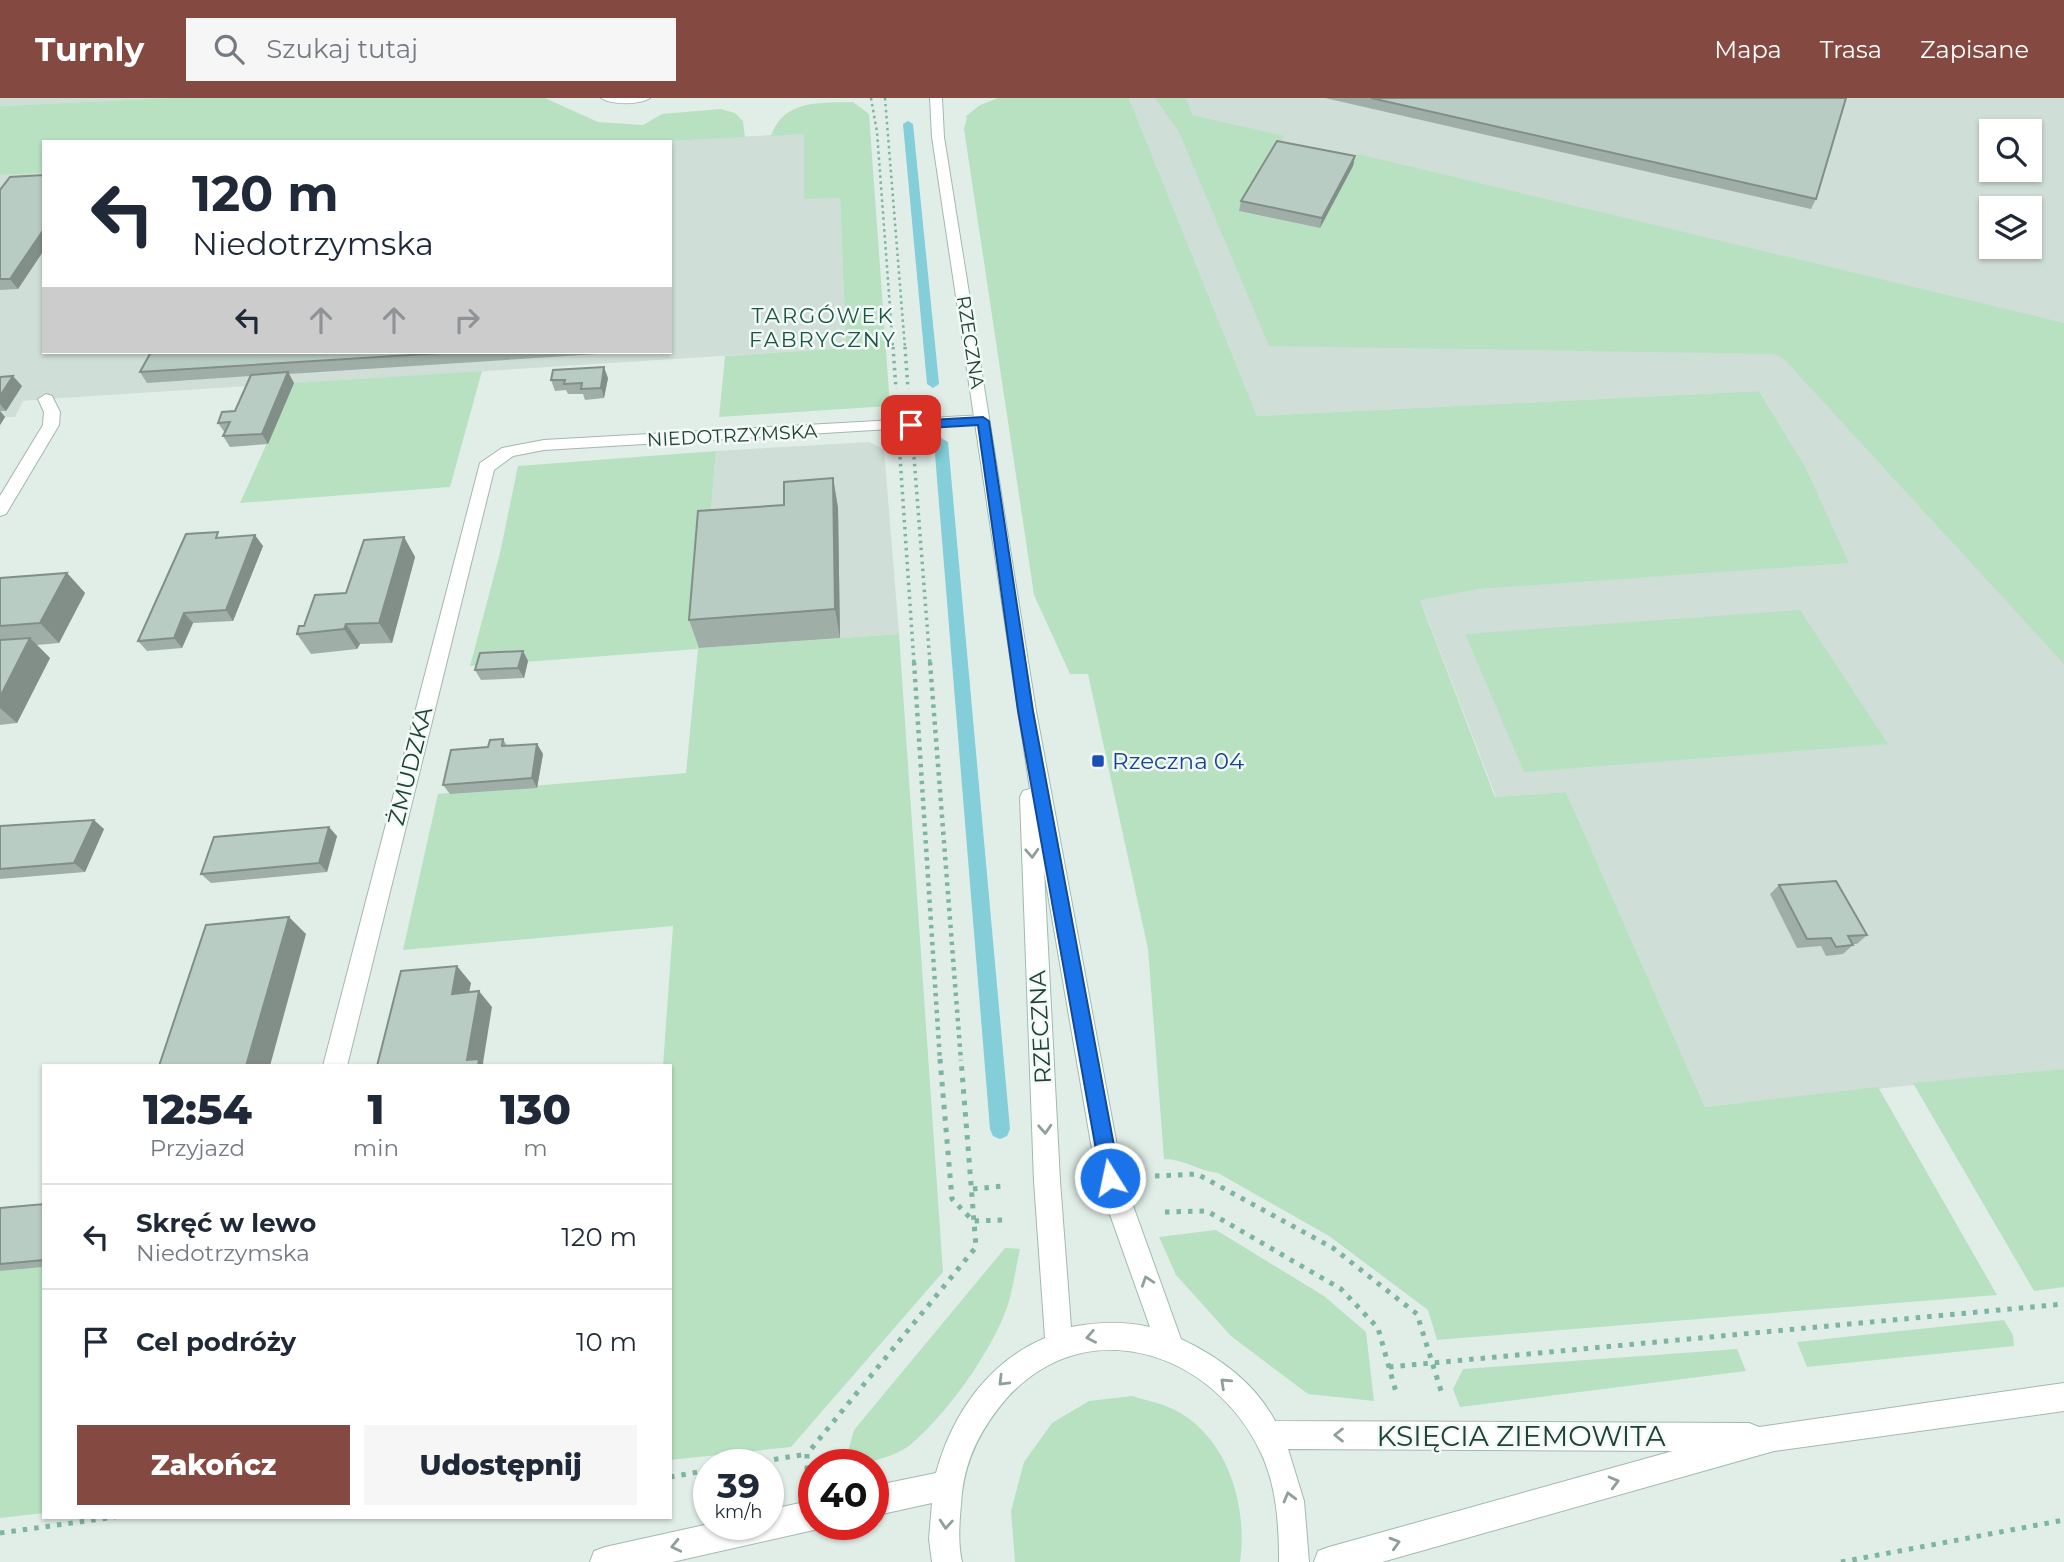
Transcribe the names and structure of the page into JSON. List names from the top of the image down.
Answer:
{
  "streets": {
    "street": [
      "RZECZNA",
      "NIEDOTRZYMSKA",
      "ŻMUDZKA",
      "KSIĘCIA ZIEMOWITA"
    ]
  },
  "crossings": [
    ["RZECZNA", "NIEDOTRZYMSKA"],
    ["NIEDOTRZYMSKA", "ŻMUDZKA"]
  ],
  "districts": ["TARGÓWEK FABRYCZNY"],
  "places": {
    "transit": ["Rzeczna 04"]
  },
  "page": {
    "header": "Turnly",
    "search": "Szukaj tutaj",
    "nav": ["Mapa", "Trasa", "Zapisane"],
    "turn": ["120 m", "Niedotrzymska"],
    "eta": [
      "12:54",
      "Przyjazd",
      "1",
      "min",
      "130",
      "m"
    ],
    "list": [
      {
        "name": "Skręć w lewo",
        "note": "Niedotrzymska",
        "value": "120 m"
      },
      {
        "name": "Cel podróży",
        "value": "10 m"
      }
    ],
    "buttons": ["Zakończ", "Udostępnij"],
    "speed": "39 km/h",
    "limit": "40"
  }
}
